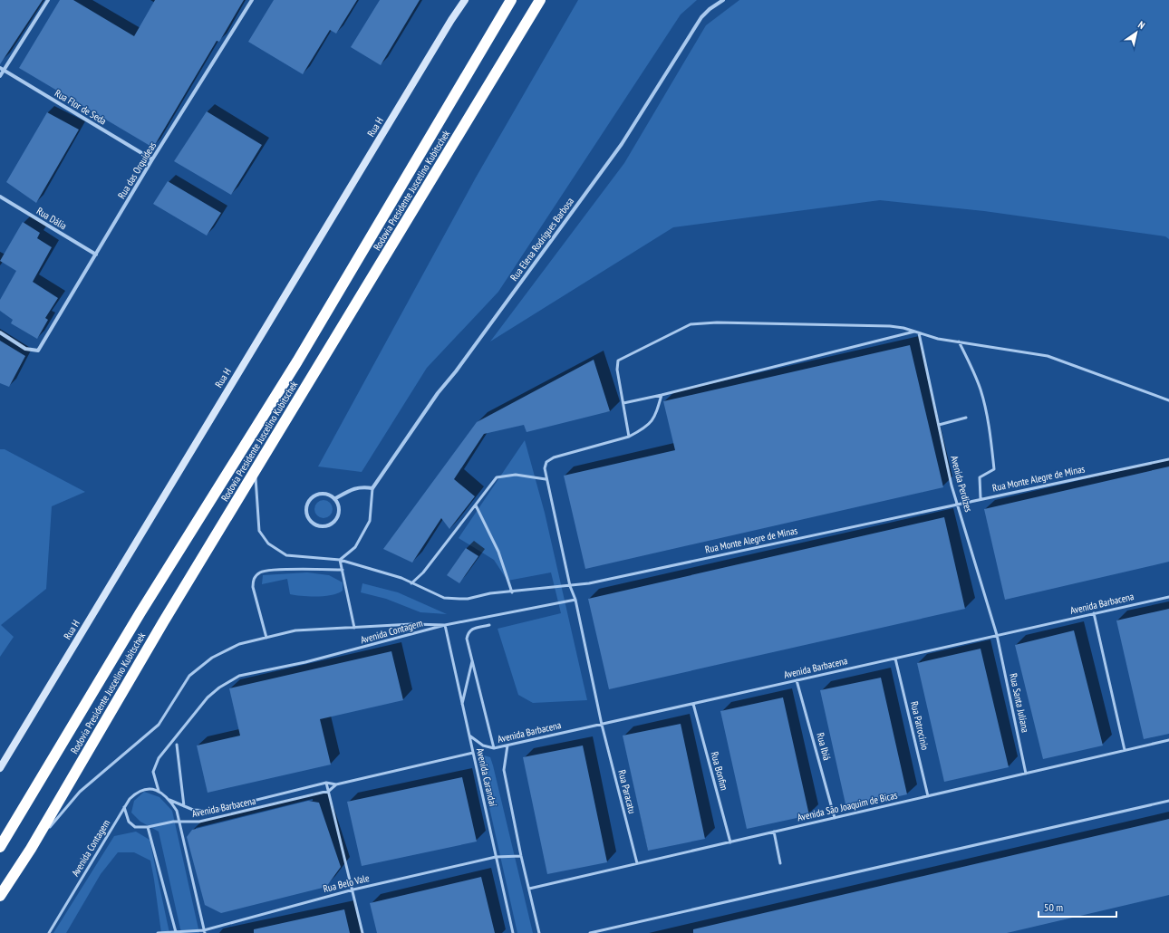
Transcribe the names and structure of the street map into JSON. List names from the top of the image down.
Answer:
{
  "streets": {
    "highway": ["Rodovia Presidente Juscelino Kubitschek"],
    "main road": ["Rua H"],
    "street": [
      "Rua Flor de Seda",
      "Rua das Orquídeas",
      "Rua Dália",
      "Rua Elena Rodrigues Barbosa"
    ],
    "lane": [
      "Rua Monte Alegre de Minas",
      "Avenida Perdizes",
      "Avenida Barbacena",
      "Avenida Contagem",
      "Rua Santa Juliana",
      "Rua Patrocínio",
      "Rua Ibiá",
      "Rua Bonfim",
      "Avenida Carandaí",
      "Rua Paracatu",
      "Avenida São Joaquim de Bicas",
      "Rua Belo Vale"
    ]
  },
  "crossings": [
    ["Rua Flor de Seda", "Rua das Orquídeas"],
    ["Rua das Orquídeas", "Rua Dália"],
    ["Rua Elena Rodrigues Barbosa", "Rua Monte Alegre de Minas"],
    ["Rua Monte Alegre de Minas", "Avenida Perdizes"],
    ["Avenida Perdizes", "Avenida Barbacena"],
    ["Avenida Perdizes", "Rua Santa Juliana"],
    ["Avenida Barbacena", "Avenida Contagem"],
    ["Avenida Barbacena", "Rua Santa Juliana"],
    ["Avenida Barbacena", "Rua Patrocínio"],
    ["Avenida Barbacena", "Rua Ibiá"],
    ["Avenida Barbacena", "Rua Bonfim"],
    ["Avenida Barbacena", "Avenida Carandaí"],
    ["Avenida Barbacena", "Rua Paracatu"],
    ["Avenida Contagem", "Avenida Carandaí"],
    ["Avenida Contagem", "Rua Paracatu"],
    ["Rua Santa Juliana", "Avenida São Joaquim de Bicas"],
    ["Rua Patrocínio", "Avenida São Joaquim de Bicas"],
    ["Rua Ibiá", "Avenida São Joaquim de Bicas"],
    ["Rua Bonfim", "Avenida São Joaquim de Bicas"],
    ["Avenida Carandaí", "Avenida São Joaquim de Bicas"],
    ["Avenida Carandaí", "Rua Belo Vale"],
    ["Rua Paracatu", "Avenida São Joaquim de Bicas"]
  ],
  "scale_bar": "50 m",
  "north": "top right"
}
